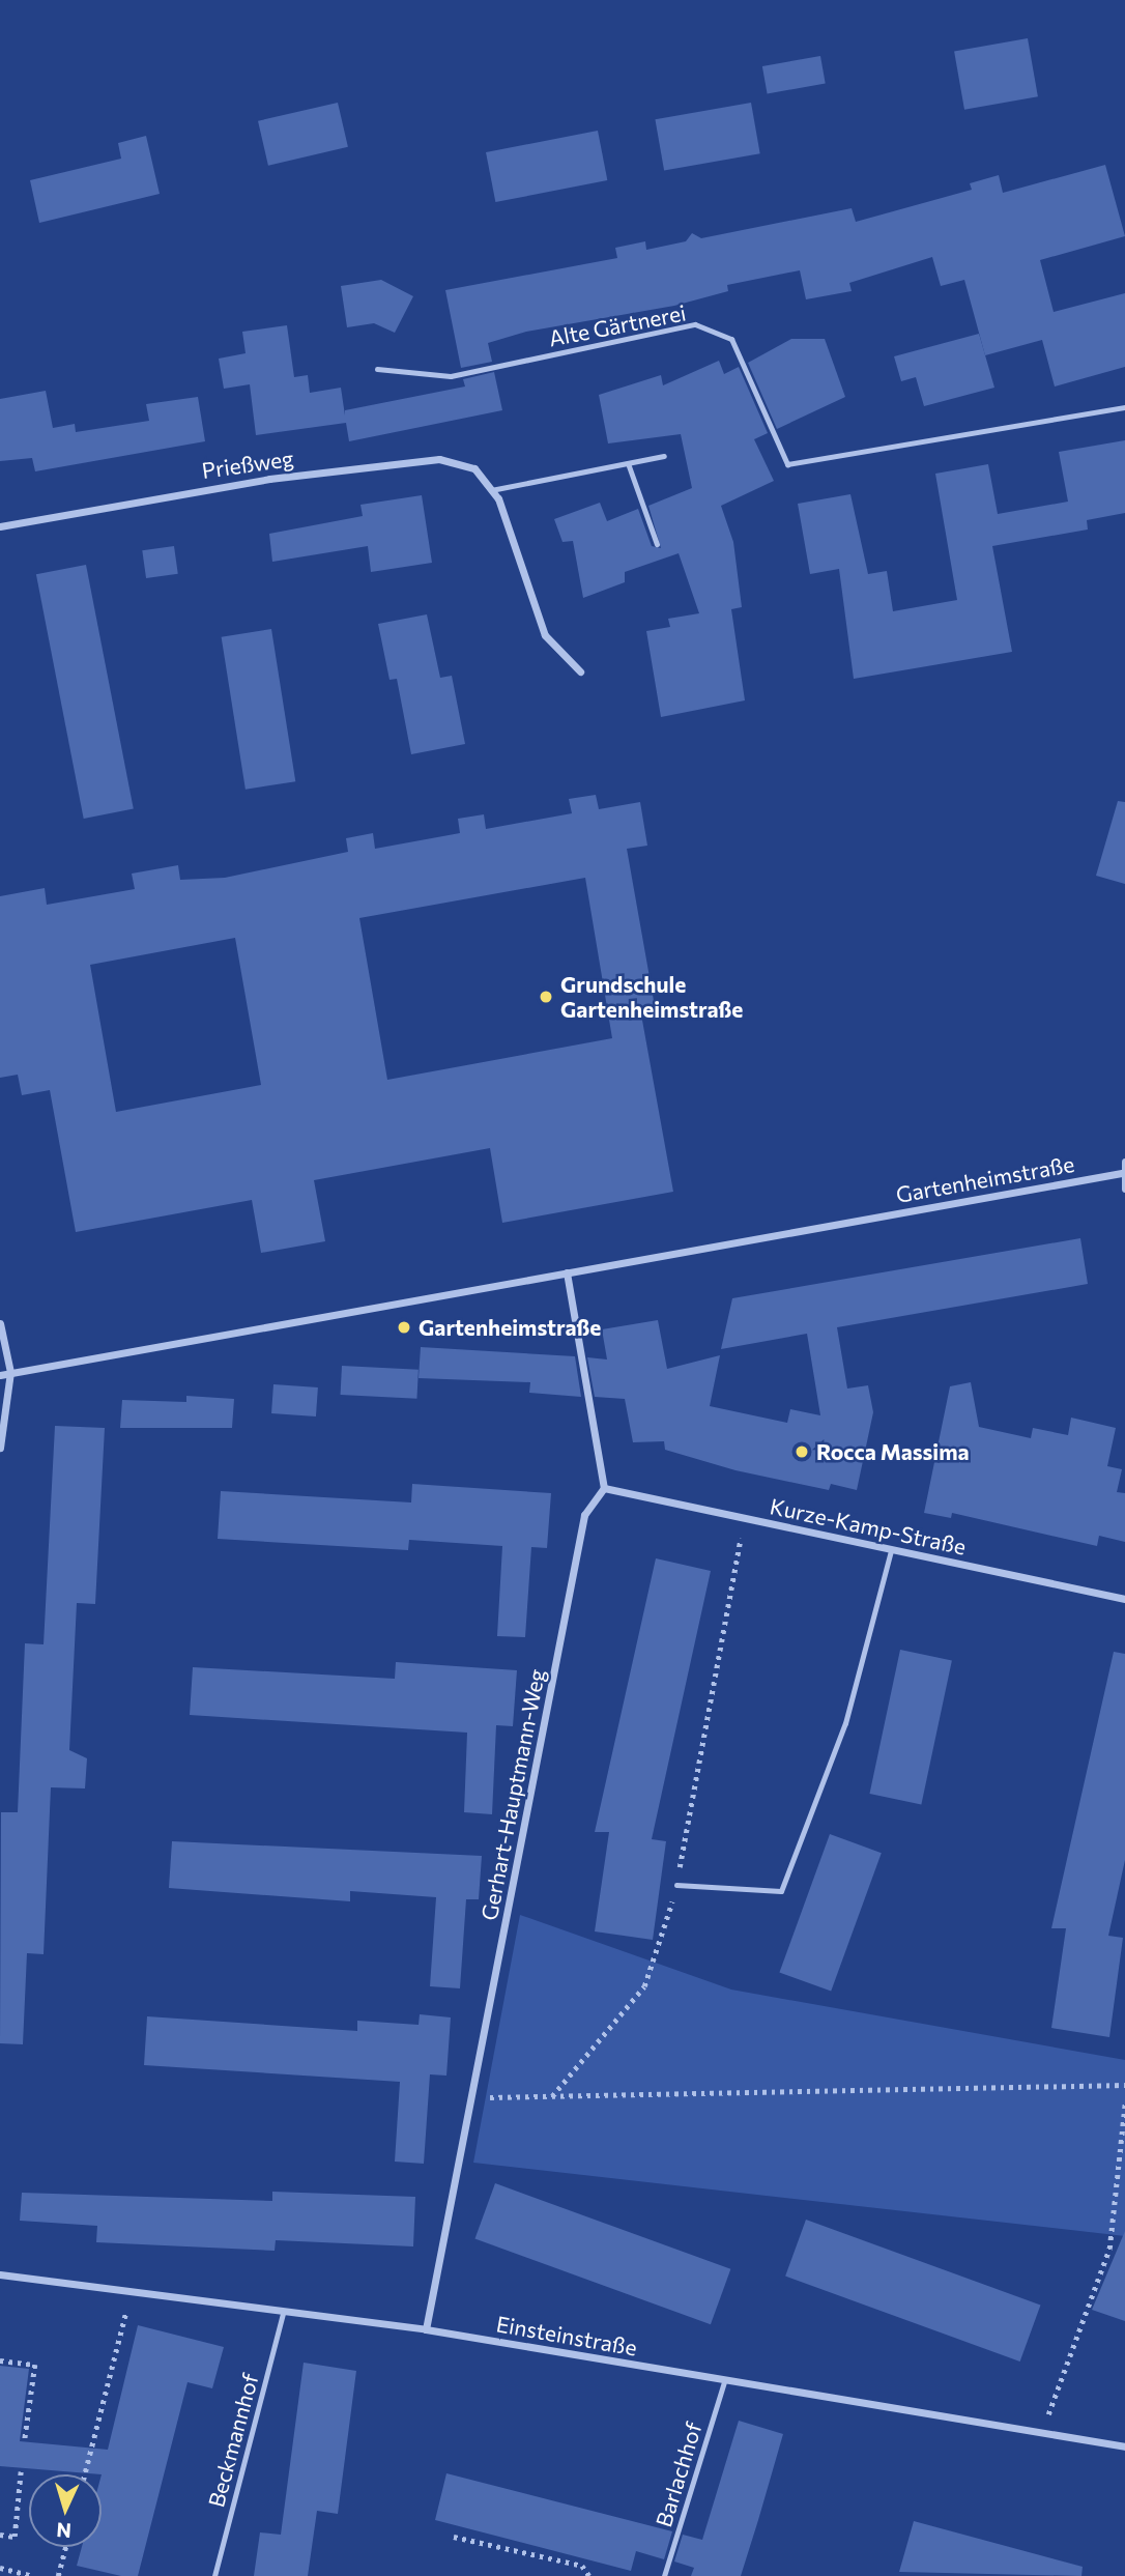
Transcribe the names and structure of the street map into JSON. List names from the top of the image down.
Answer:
{
  "streets": {
    "street": [
      "Prießweg",
      "Gartenheimstraße",
      "Kurze-Kamp-Straße",
      "Gerhart-Hauptmann-Weg",
      "Einsteinstraße"
    ],
    "lane": ["Alte Gärtnerei", "Beckmannhof", "Barlachhof"]
  },
  "crossings": [
    ["Kurze-Kamp-Straße", "Gerhart-Hauptmann-Weg"],
    ["Gerhart-Hauptmann-Weg", "Einsteinstraße"],
    ["Einsteinstraße", "Beckmannhof"],
    ["Einsteinstraße", "Barlachhof"]
  ],
  "places": ["Grundschule Gartenheimstraße", "Gartenheimstraße", "Rocca Massima"],
  "north": "bottom"
}
